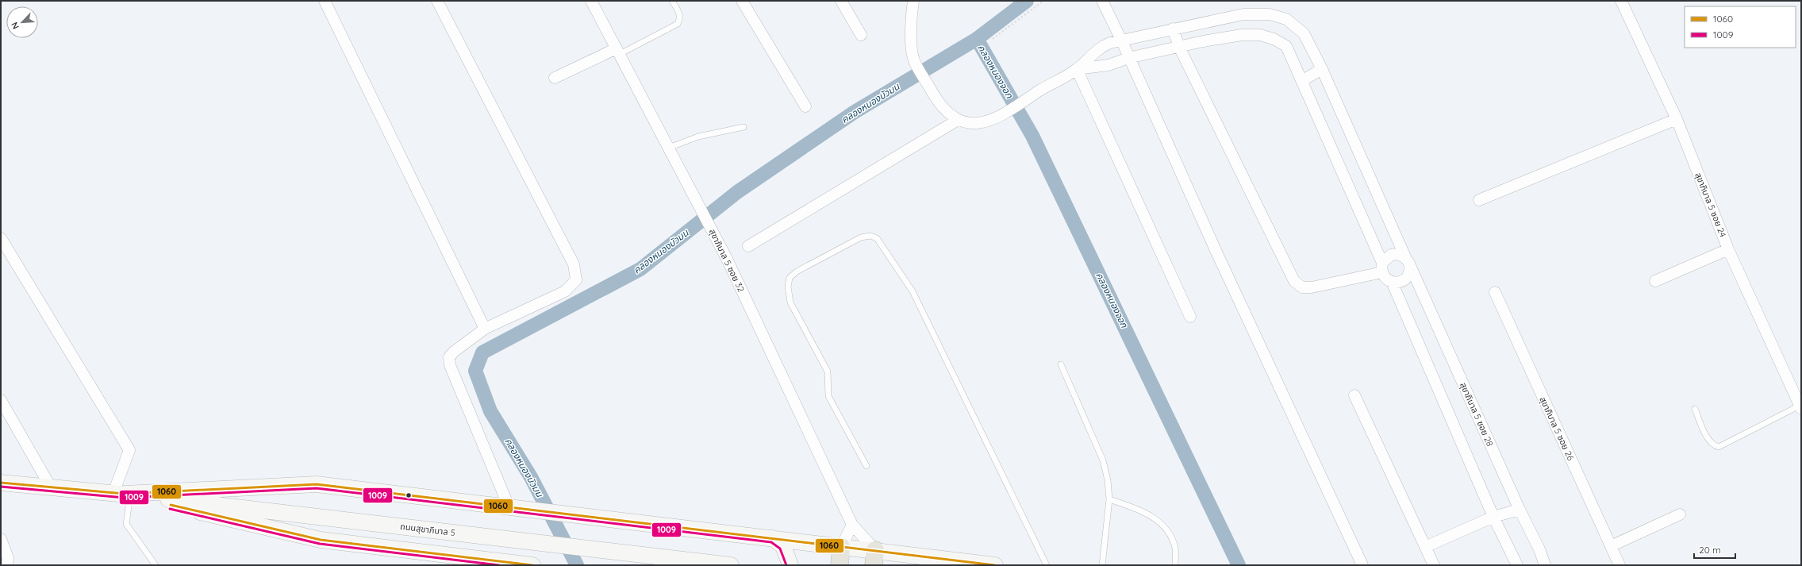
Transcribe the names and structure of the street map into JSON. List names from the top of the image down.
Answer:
{
  "streets": {
    "main road": ["ถนนสุขาภิบาล 5"],
    "street": [
      "สุขาภิบาล 5 ซอย 24",
      "สุขาภิบาล 5 ซอย 32",
      "สุขาภิบาล 5 ซอย 28",
      "สุขาภิบาล 5 ซอย 26"
    ]
  },
  "crossings": [
    ["สุขาภิบาล 5 ซอย 32", "ถนนสุขาภิบาล 5"]
  ],
  "water": ["คลองหนองจอก", "คลองหนองบัวมน"],
  "lines": ["transit line 1060", "transit line 1009"],
  "legend": ["1060", "1009"],
  "scale_bar": "20 m",
  "north": "bottom left"
}
